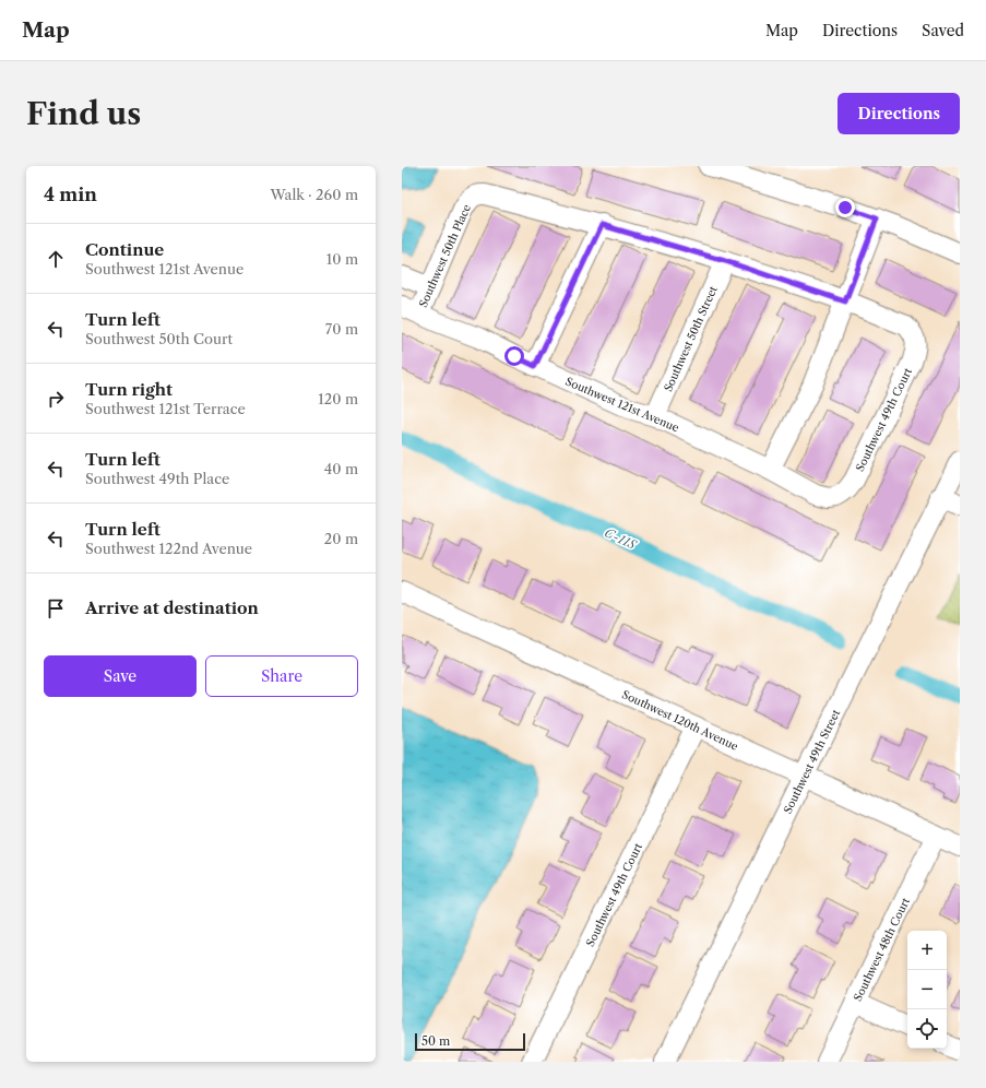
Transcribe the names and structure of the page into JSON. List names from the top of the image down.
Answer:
{
  "streets": {
    "street": [
      "Southwest 50th Place",
      "Southwest 50th Street",
      "Southwest 121st Avenue",
      "Southwest 49th Court",
      "Southwest 120th Avenue",
      "Southwest 49th Street",
      "Southwest 48th Court"
    ]
  },
  "crossings": [
    ["Southwest 50th Place", "Southwest 121st Avenue"],
    ["Southwest 50th Street", "Southwest 121st Avenue"],
    ["Southwest 121st Avenue", "Southwest 49th Court"],
    ["Southwest 49th Court", "Southwest 120th Avenue"],
    ["Southwest 120th Avenue", "Southwest 49th Street"],
    ["Southwest 120th Avenue", "Southwest 48th Court"]
  ],
  "water": ["C-11S"],
  "scale_bar": "50 m",
  "page": {
    "header": "Map",
    "nav": ["Map", "Directions", "Saved"],
    "buttons": [
      "Directions",
      ["Save", "Share"]
    ],
    "title": "Find us",
    "heading": ["4 min", "Walk · 260 m"],
    "list": [
      ["Continue", "Southwest 121st Avenue", "10 m"],
      ["Turn left", "Southwest 50th Court", "70 m"],
      ["Turn right", "Southwest 121st Terrace", "120 m"],
      ["Turn left", "Southwest 49th Place", "40 m"],
      ["Turn left", "Southwest 122nd Avenue", "20 m"],
      "Arrive at destination"
    ],
    "map_buttons": ["+", "−"],
    "scale": "50 m"
  }
}
